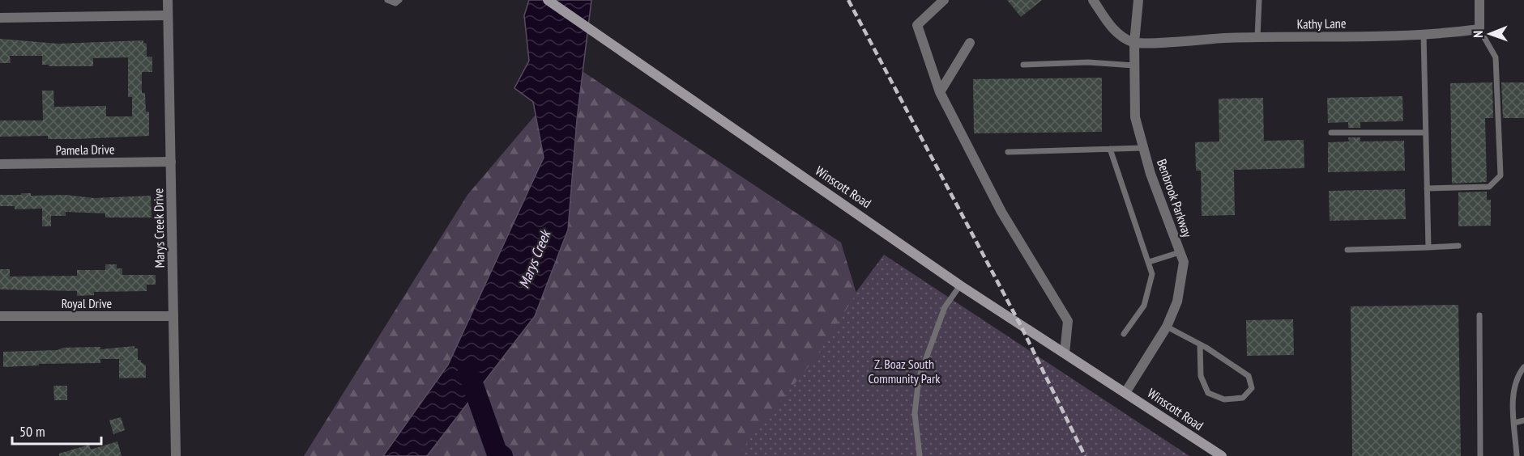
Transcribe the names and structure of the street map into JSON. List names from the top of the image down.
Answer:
{
  "streets": {
    "main road": ["Winscott Road"],
    "street": [
      "Kathy Lane",
      "Pamela Drive",
      "Benbrook Parkway",
      "Marys Creek Drive",
      "Royal Drive"
    ]
  },
  "crossings": [
    ["Kathy Lane", "Benbrook Parkway"],
    ["Pamela Drive", "Marys Creek Drive"],
    ["Winscott Road", "Benbrook Parkway"],
    ["Marys Creek Drive", "Royal Drive"]
  ],
  "water": ["Marys Creek"],
  "parks": ["Z. Boaz South Community Park"],
  "scale_bar": "50 m",
  "north": "left"
}
